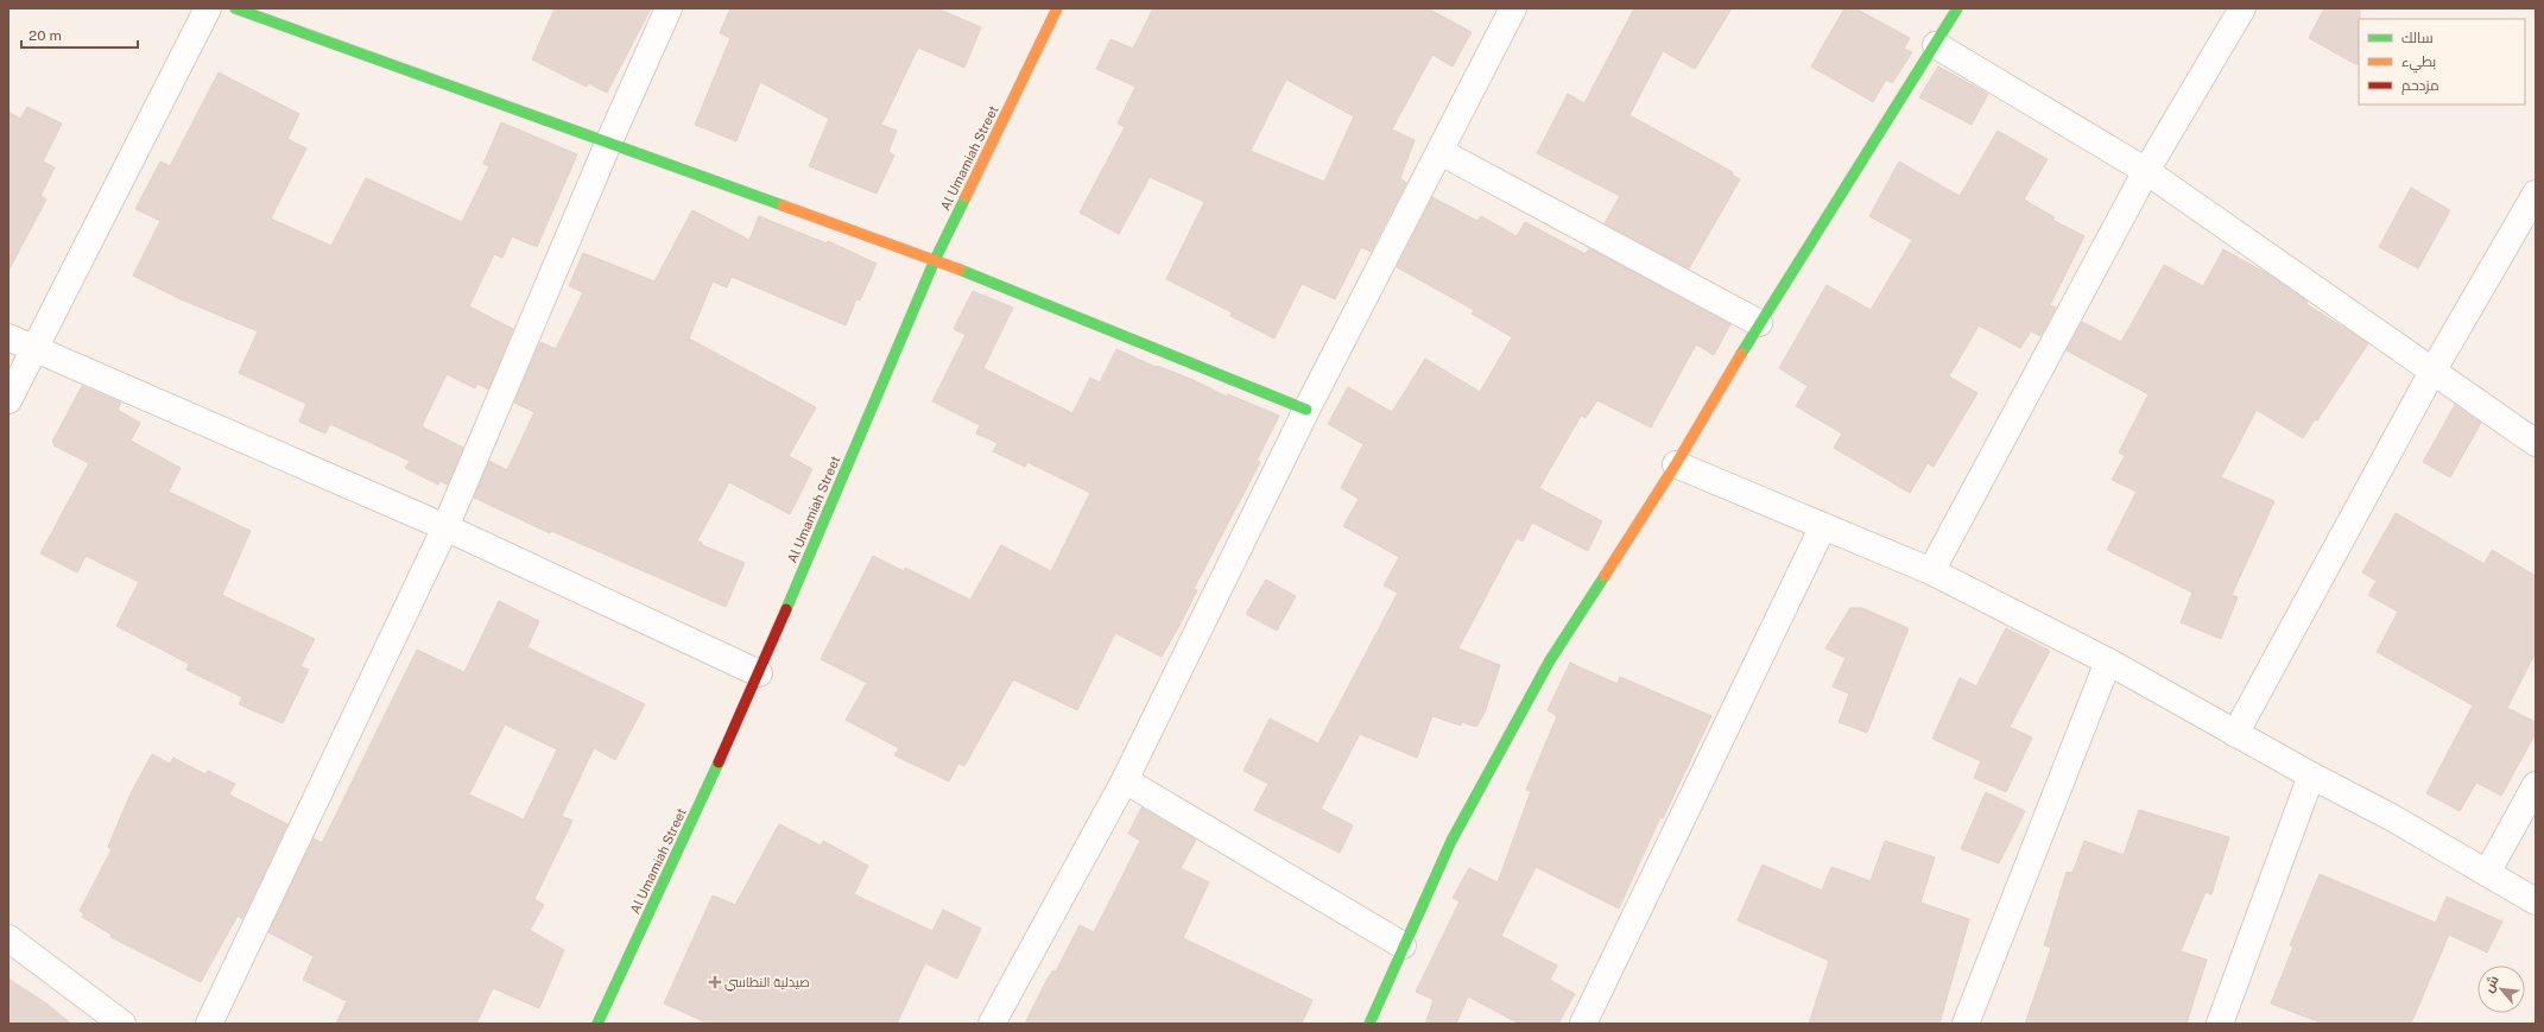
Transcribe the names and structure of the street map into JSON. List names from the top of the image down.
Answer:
{
  "streets": {
    "street": ["Al Umamiah Street"]
  },
  "places": {
    "health": ["صيدلية النطاسي"]
  },
  "legend": ["سالك", "بطيء", "مزدحم"],
  "scale_bar": "20 m",
  "north": "top left"
}
